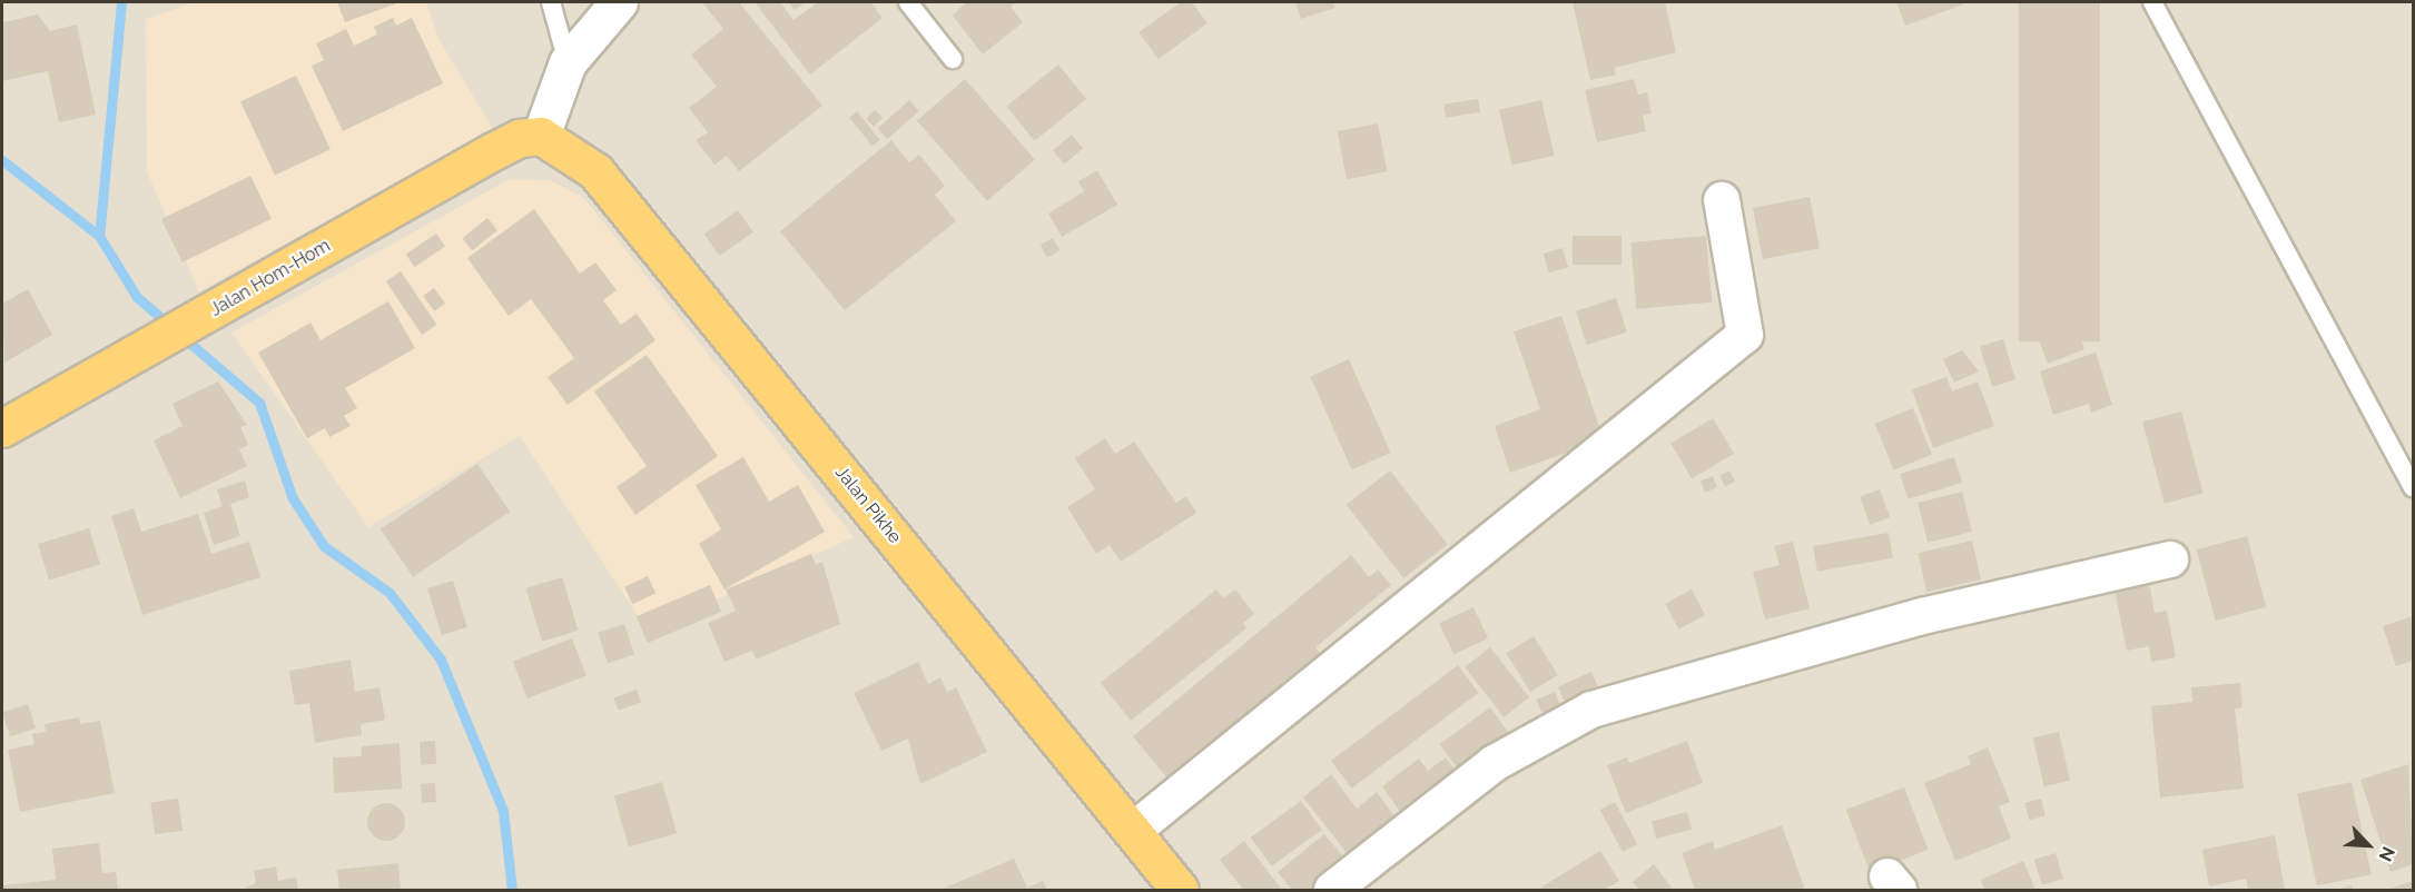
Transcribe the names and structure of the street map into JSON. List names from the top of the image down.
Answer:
{
  "streets": {
    "highway": ["Jalan Hom-Hom", "Jalan Pikhe"]
  },
  "crossings": [
    ["Jalan Hom-Hom", "Jalan Pikhe"]
  ],
  "north": "bottom right"
}
